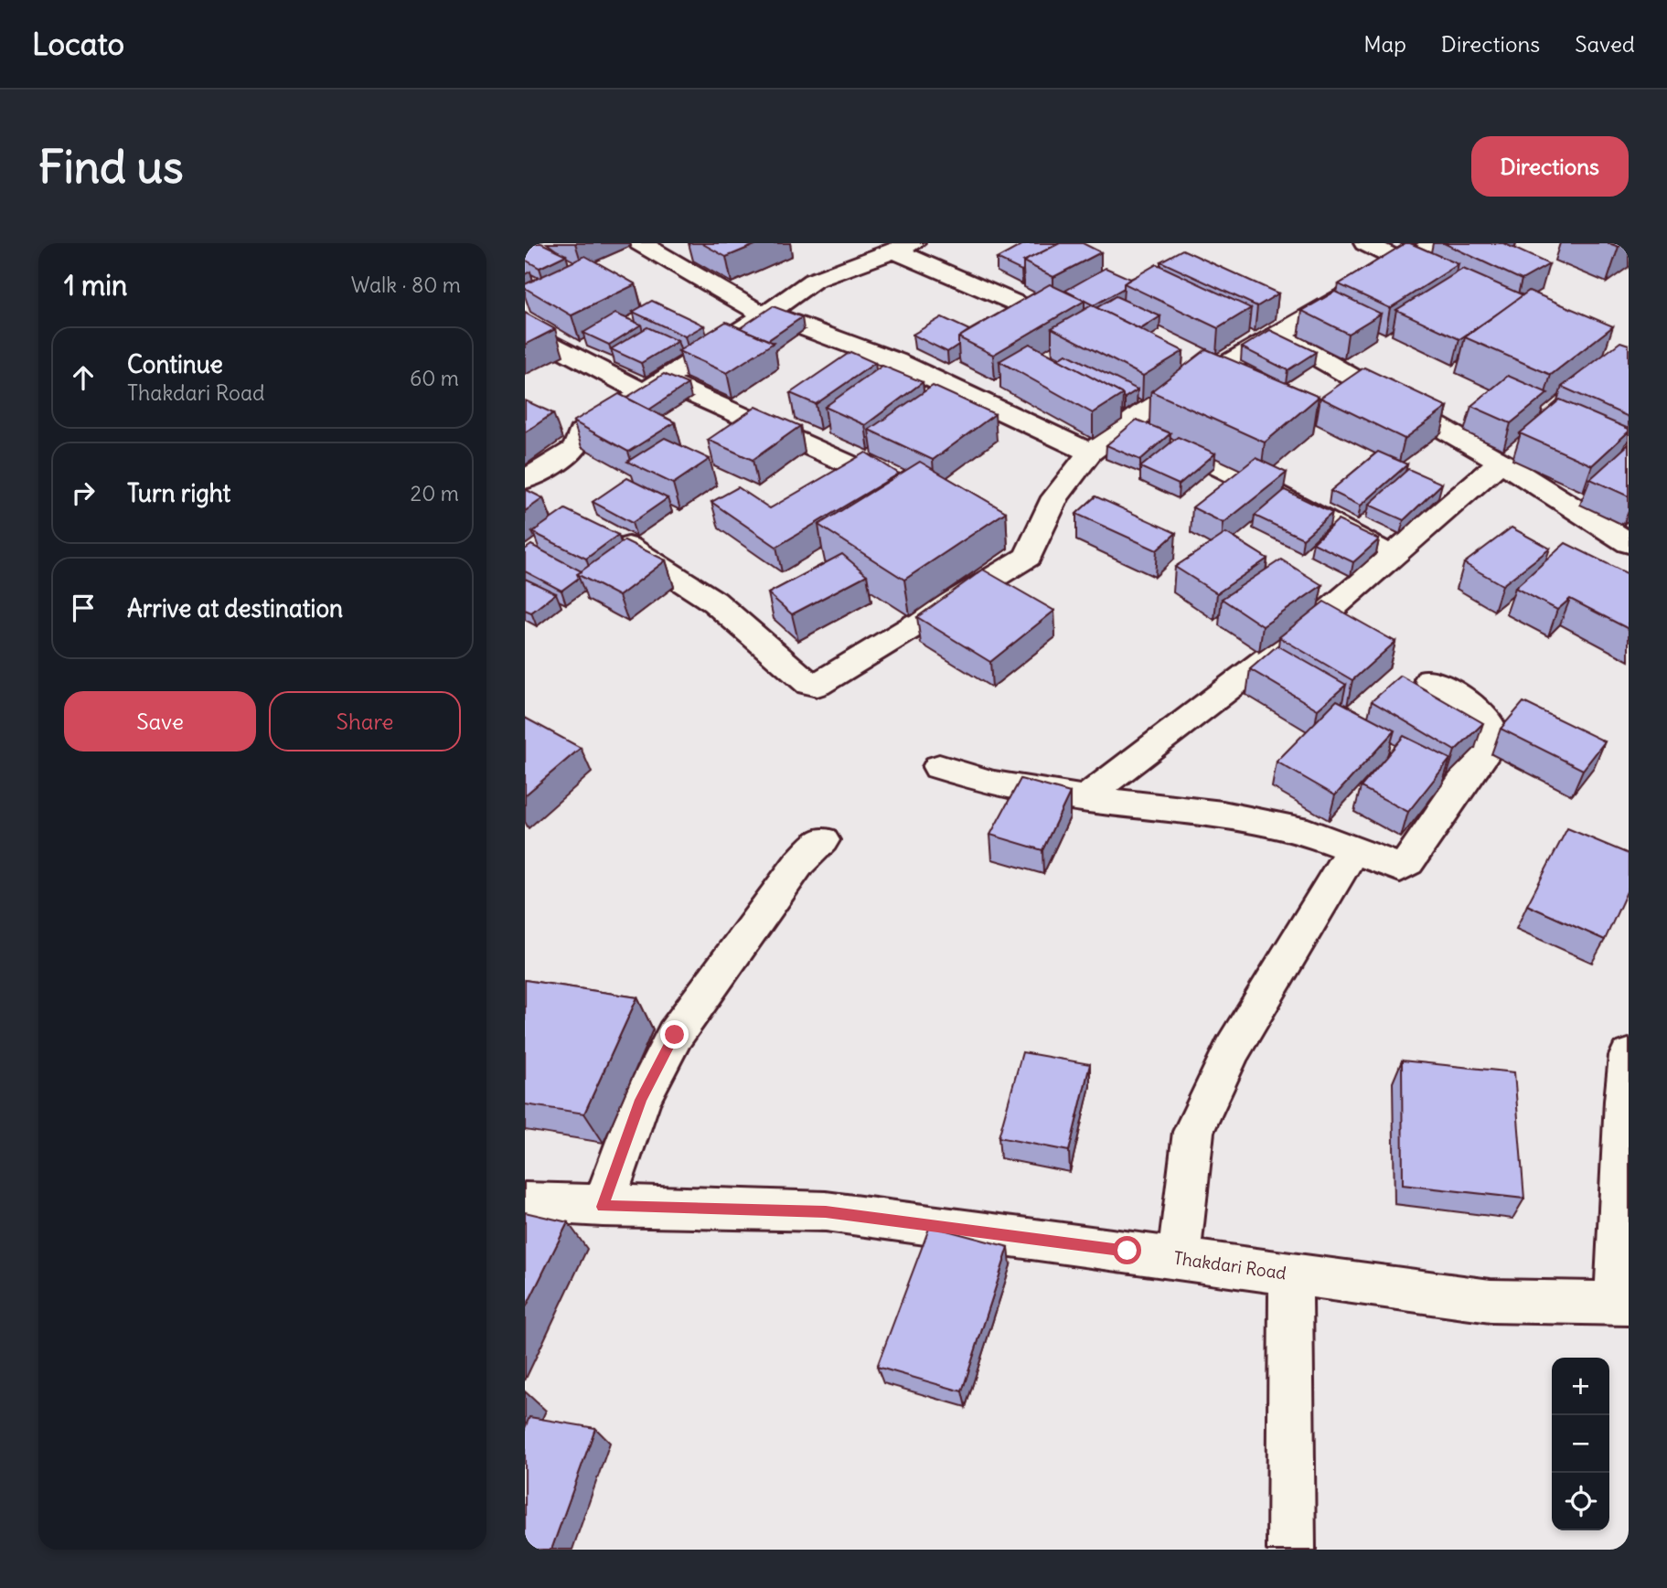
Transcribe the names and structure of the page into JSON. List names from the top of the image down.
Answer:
{
  "streets": {
    "street": ["Thakdari Road"]
  },
  "page": {
    "header": "Locato",
    "nav": ["Map", "Directions", "Saved"],
    "buttons": [
      "Directions",
      ["Save", "Share"]
    ],
    "title": "Find us",
    "heading": ["1 min", "Walk · 80 m"],
    "list": [
      ["Continue", "Thakdari Road", "60 m"],
      ["Turn right", "20 m"],
      "Arrive at destination"
    ],
    "map_buttons": ["+", "−"]
  }
}
